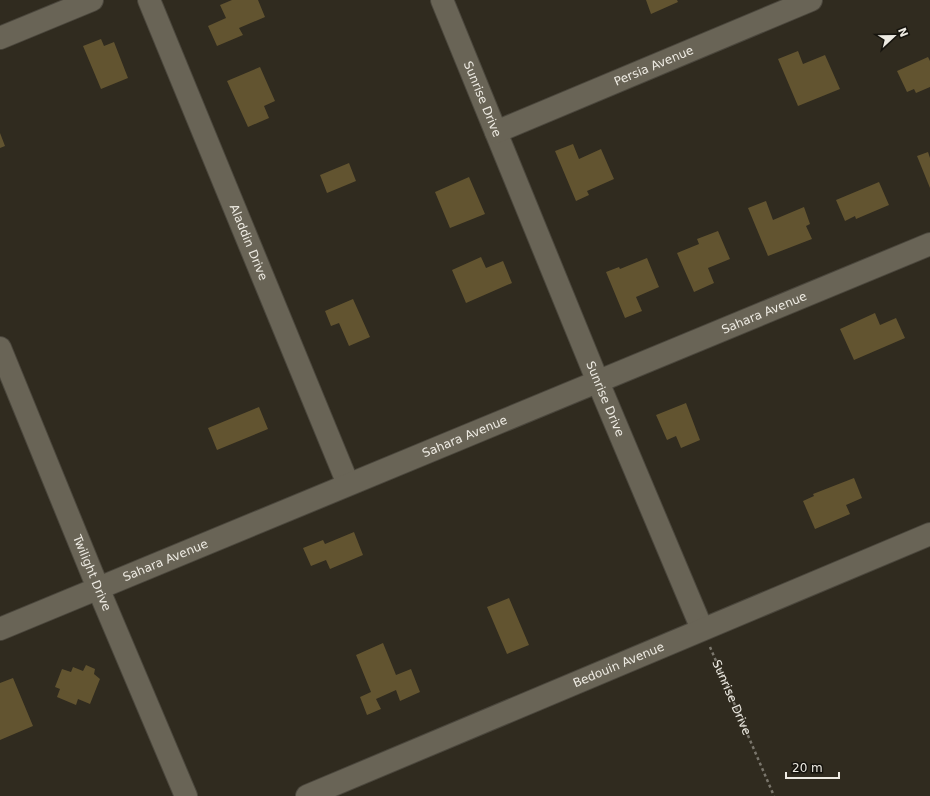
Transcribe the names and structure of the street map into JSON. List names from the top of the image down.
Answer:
{
  "streets": {
    "street": [
      "Persia Avenue",
      "Sunrise Drive",
      "Aladdin Drive",
      "Sahara Avenue",
      "Twilight Drive",
      "Bedouin Avenue"
    ]
  },
  "crossings": [
    ["Persia Avenue", "Sunrise Drive"],
    ["Sunrise Drive", "Sahara Avenue"],
    ["Sunrise Drive", "Bedouin Avenue"],
    ["Aladdin Drive", "Sahara Avenue"],
    ["Sahara Avenue", "Twilight Drive"]
  ],
  "scale_bar": "20 m",
  "north": "right"
}
